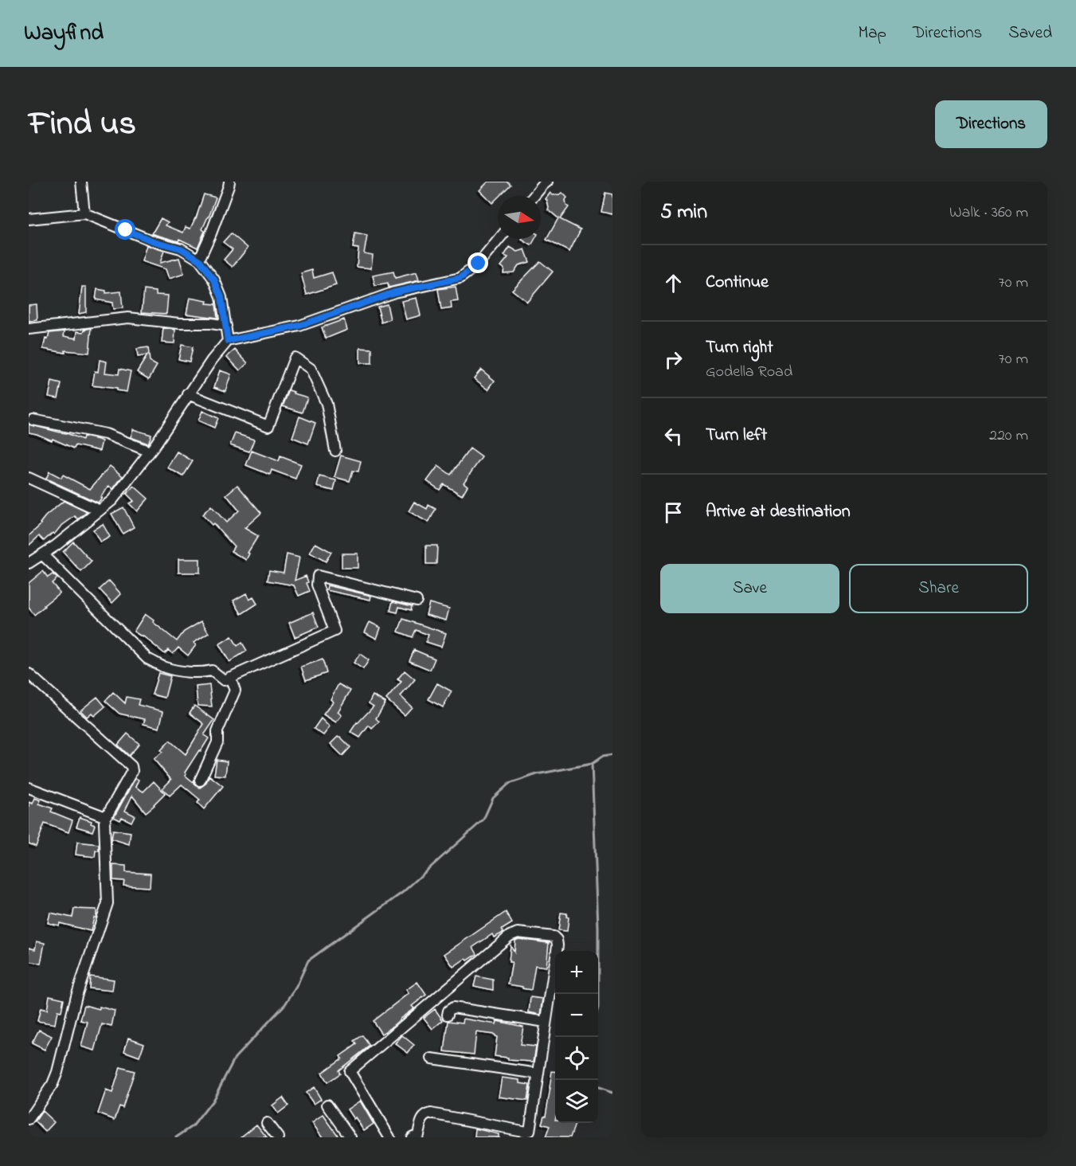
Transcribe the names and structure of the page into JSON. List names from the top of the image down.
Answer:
{
  "north": "right",
  "page": {
    "header": "Wayfind",
    "nav": ["Map", "Directions", "Saved"],
    "title": "Find us",
    "buttons": [
      "Directions",
      ["Save", "Share"]
    ],
    "heading": ["5 min", "Walk · 360 m"],
    "list": [
      ["Continue", "70 m"],
      ["Turn right", "Godella Road", "70 m"],
      ["Turn left", "220 m"],
      "Arrive at destination"
    ],
    "map_buttons": ["+", "−"]
  }
}
